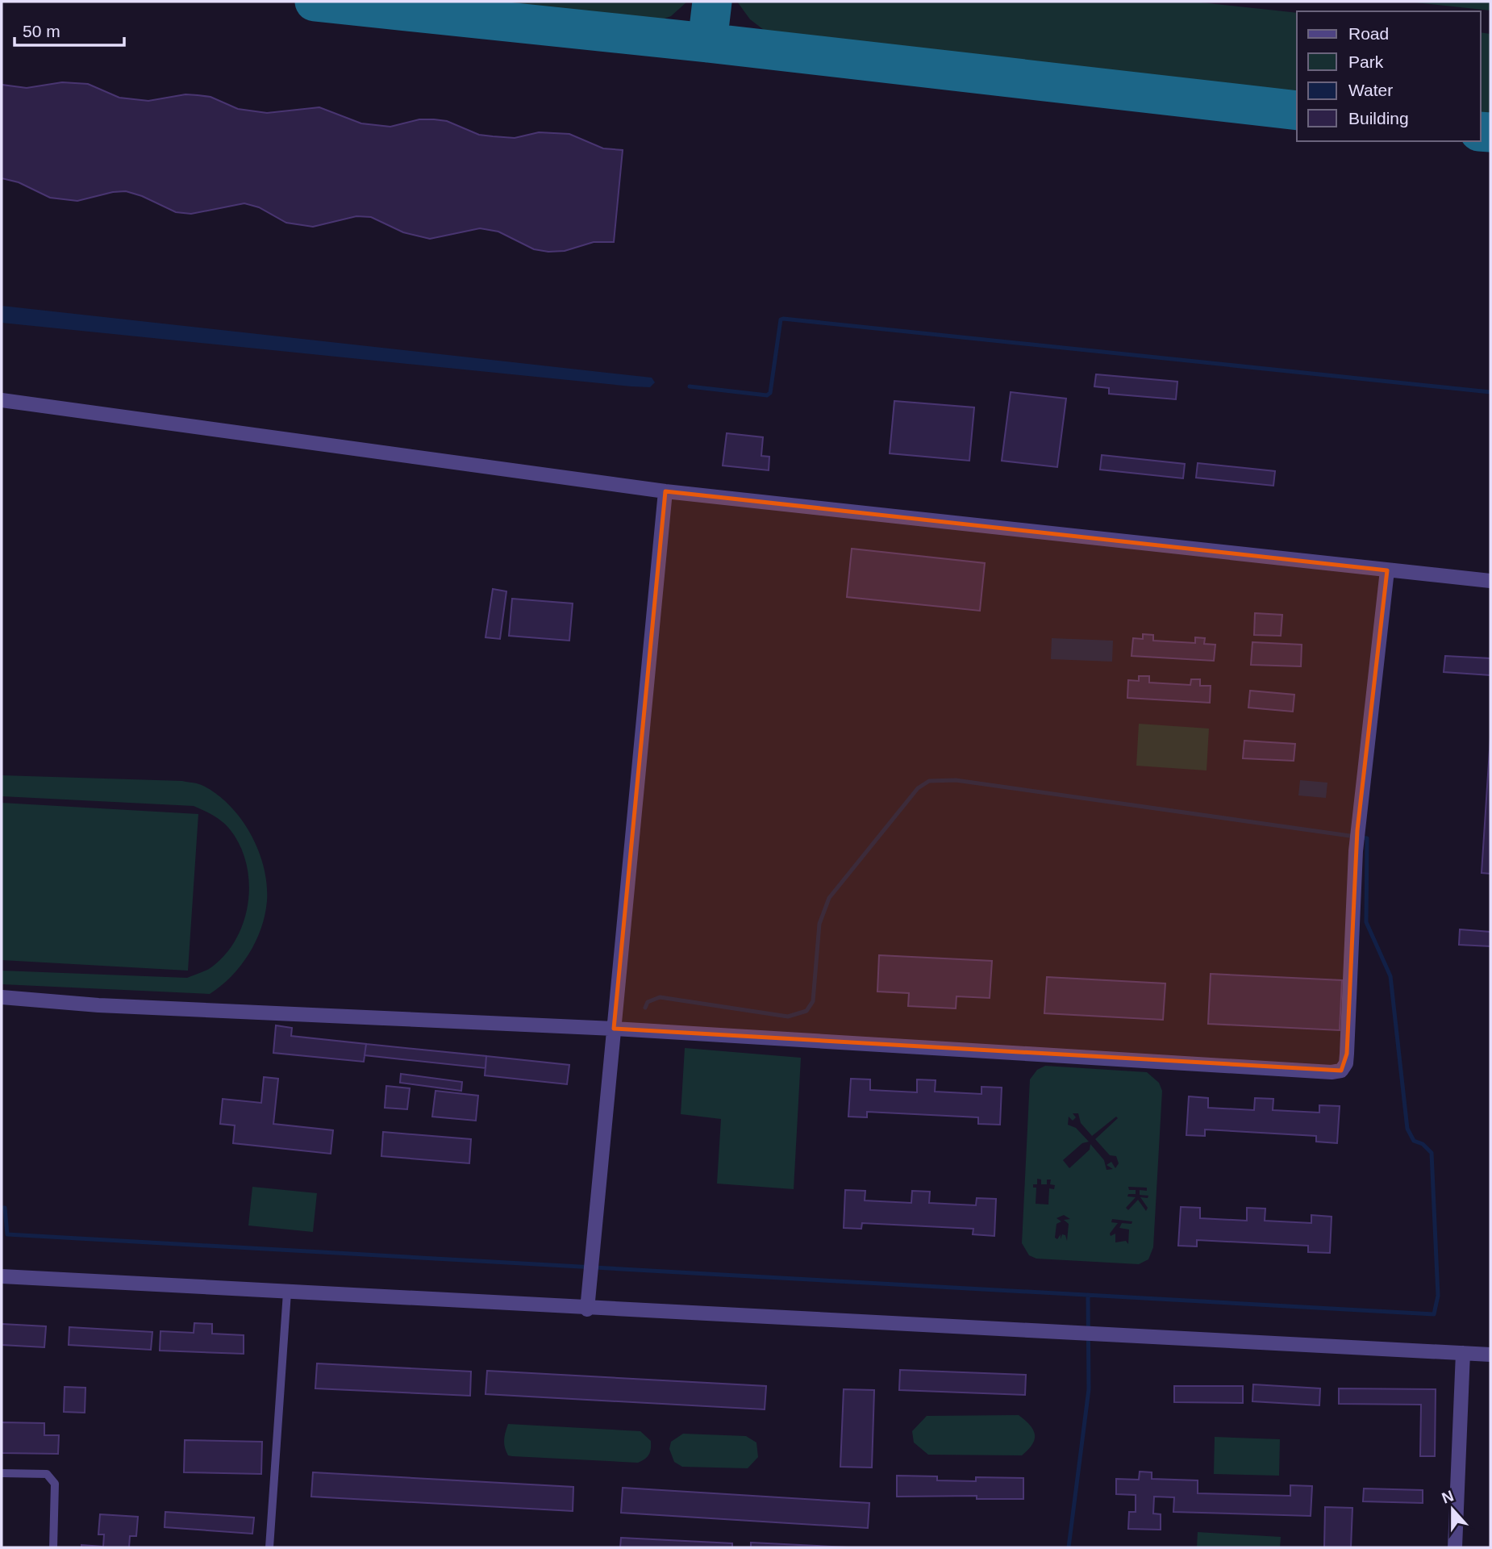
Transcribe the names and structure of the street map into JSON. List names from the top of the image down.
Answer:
{
  "legend": [
    "Road",
    "Park",
    "Water",
    "Building"
  ],
  "scale_bar": "50 m",
  "north": "top"
}
